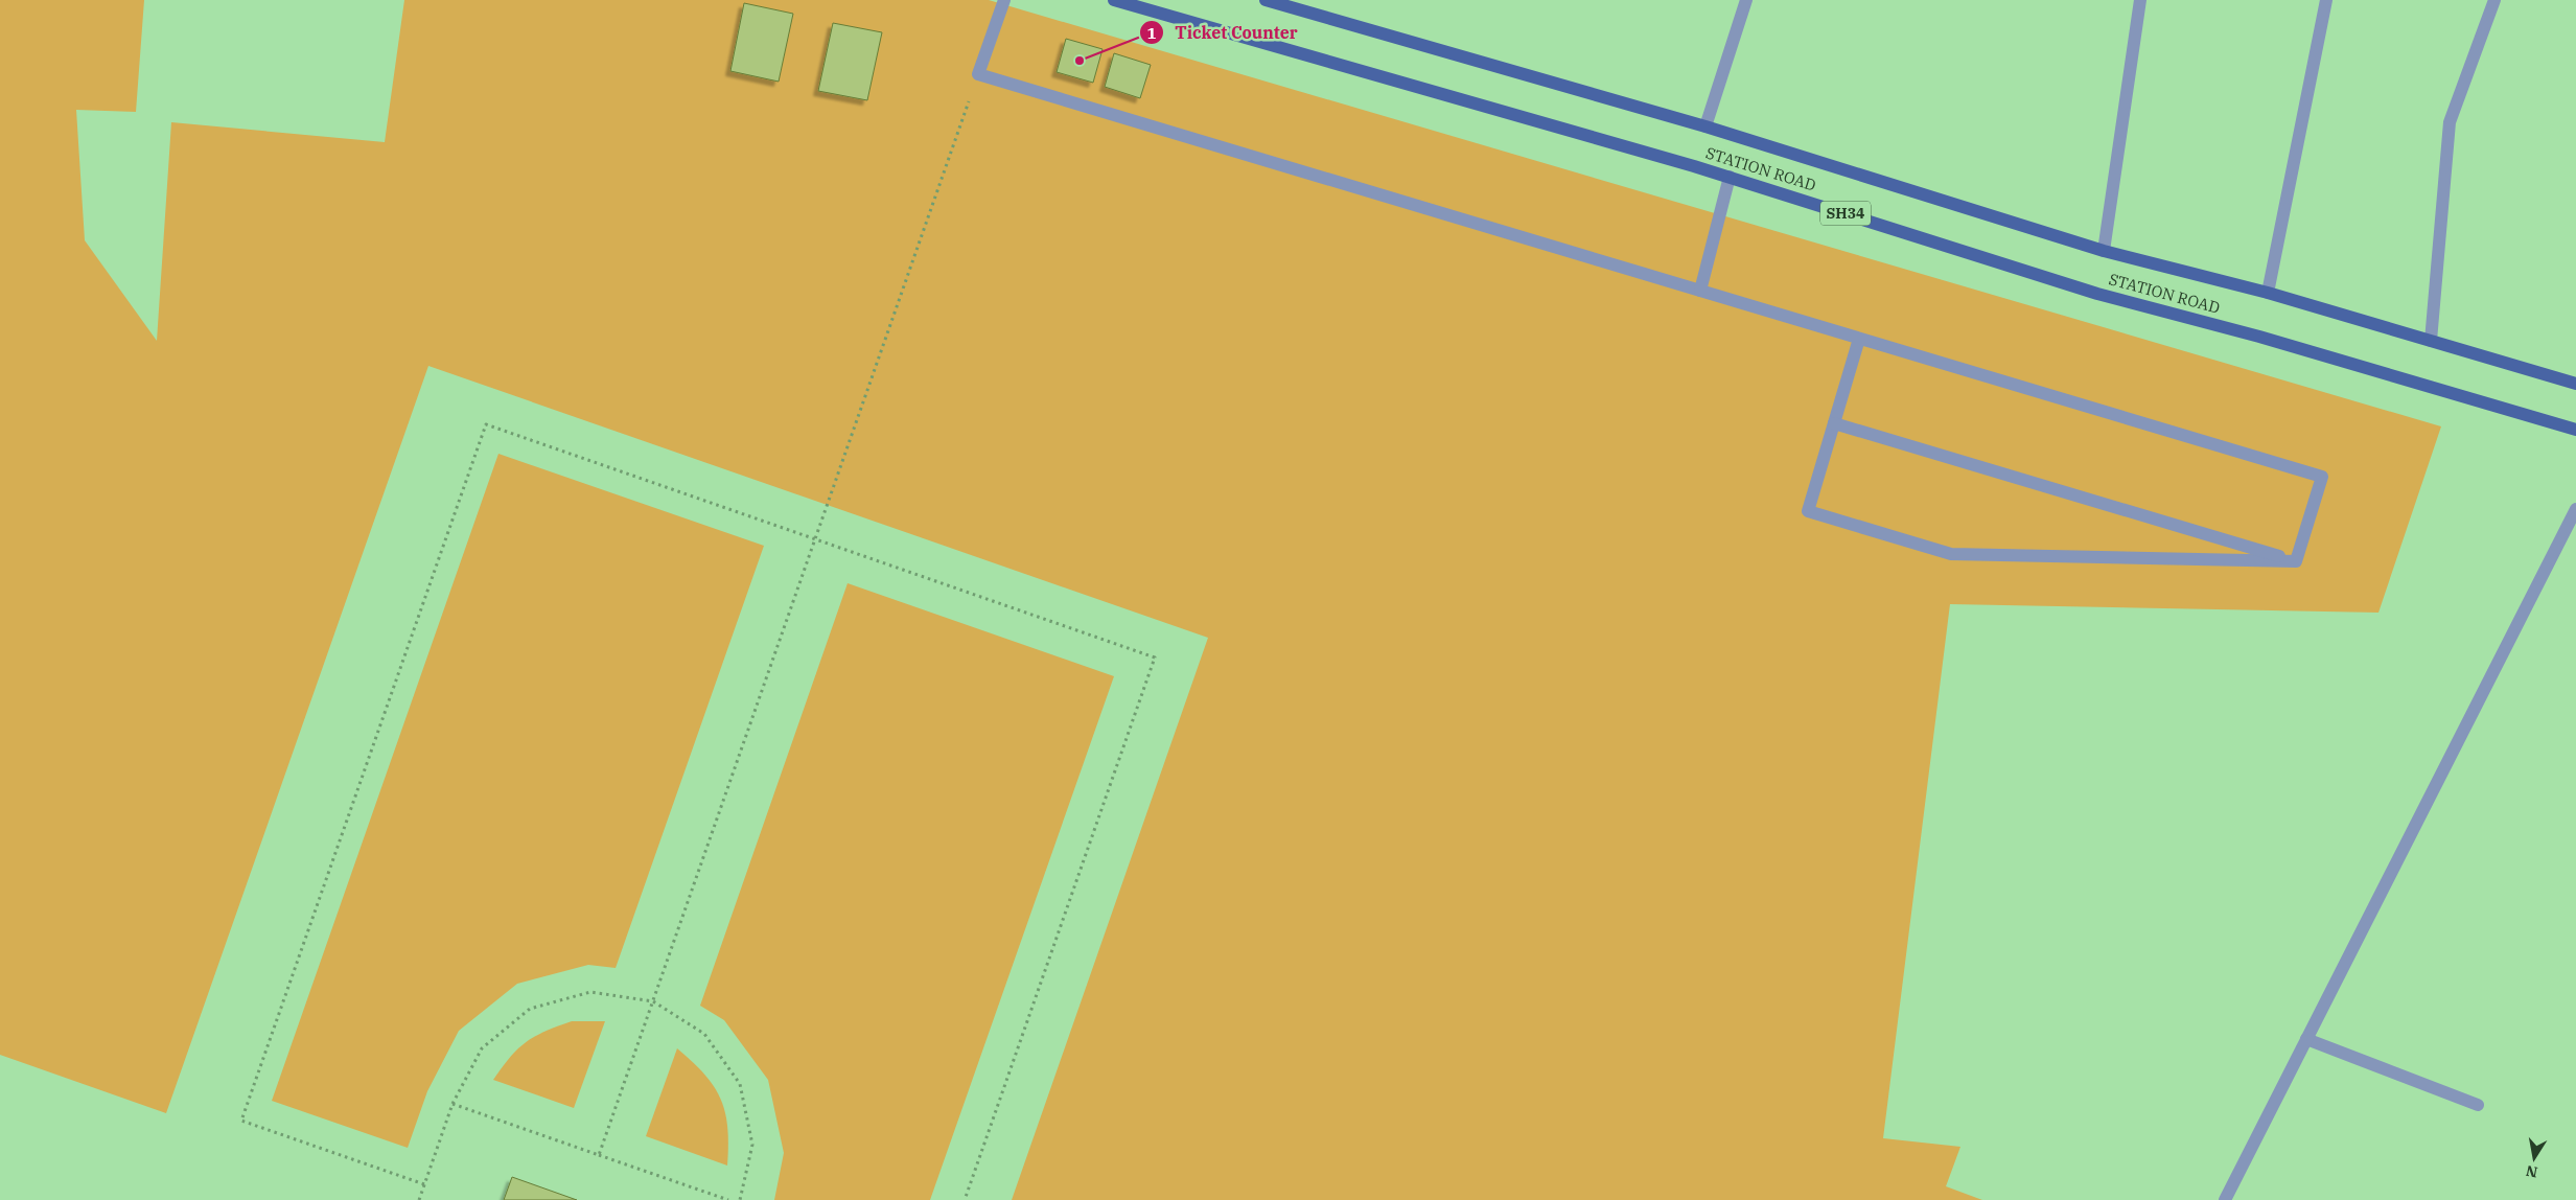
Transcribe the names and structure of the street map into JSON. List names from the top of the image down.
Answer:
{
  "streets": {
    "main road": ["STATION ROAD", "SH34"]
  },
  "places": ["Ticket Counter"],
  "north": "bottom"
}
